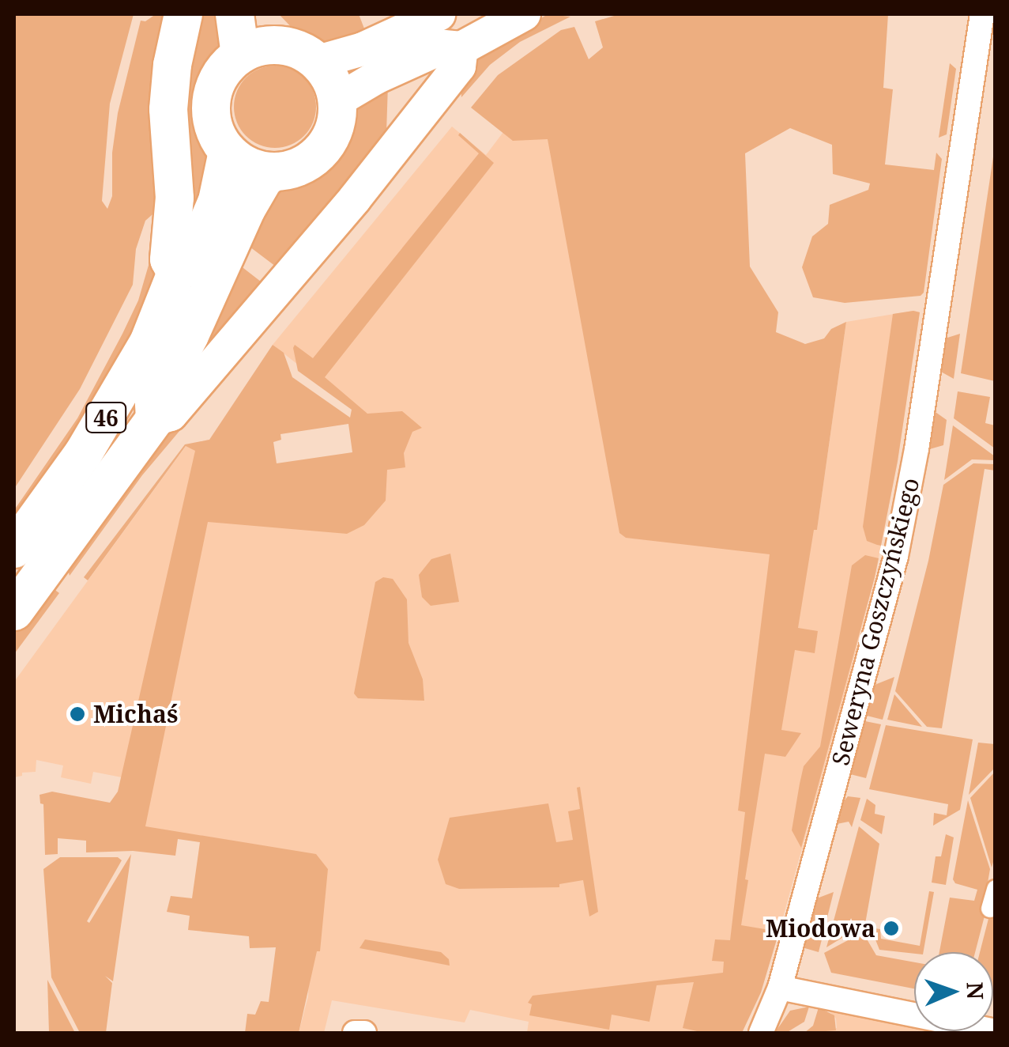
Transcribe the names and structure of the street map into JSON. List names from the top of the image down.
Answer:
{
  "streets": {
    "main road": ["46"],
    "street": ["Seweryna Goszczyńskiego"]
  },
  "places": ["Michaś", "Miodowa"],
  "north": "right"
}
